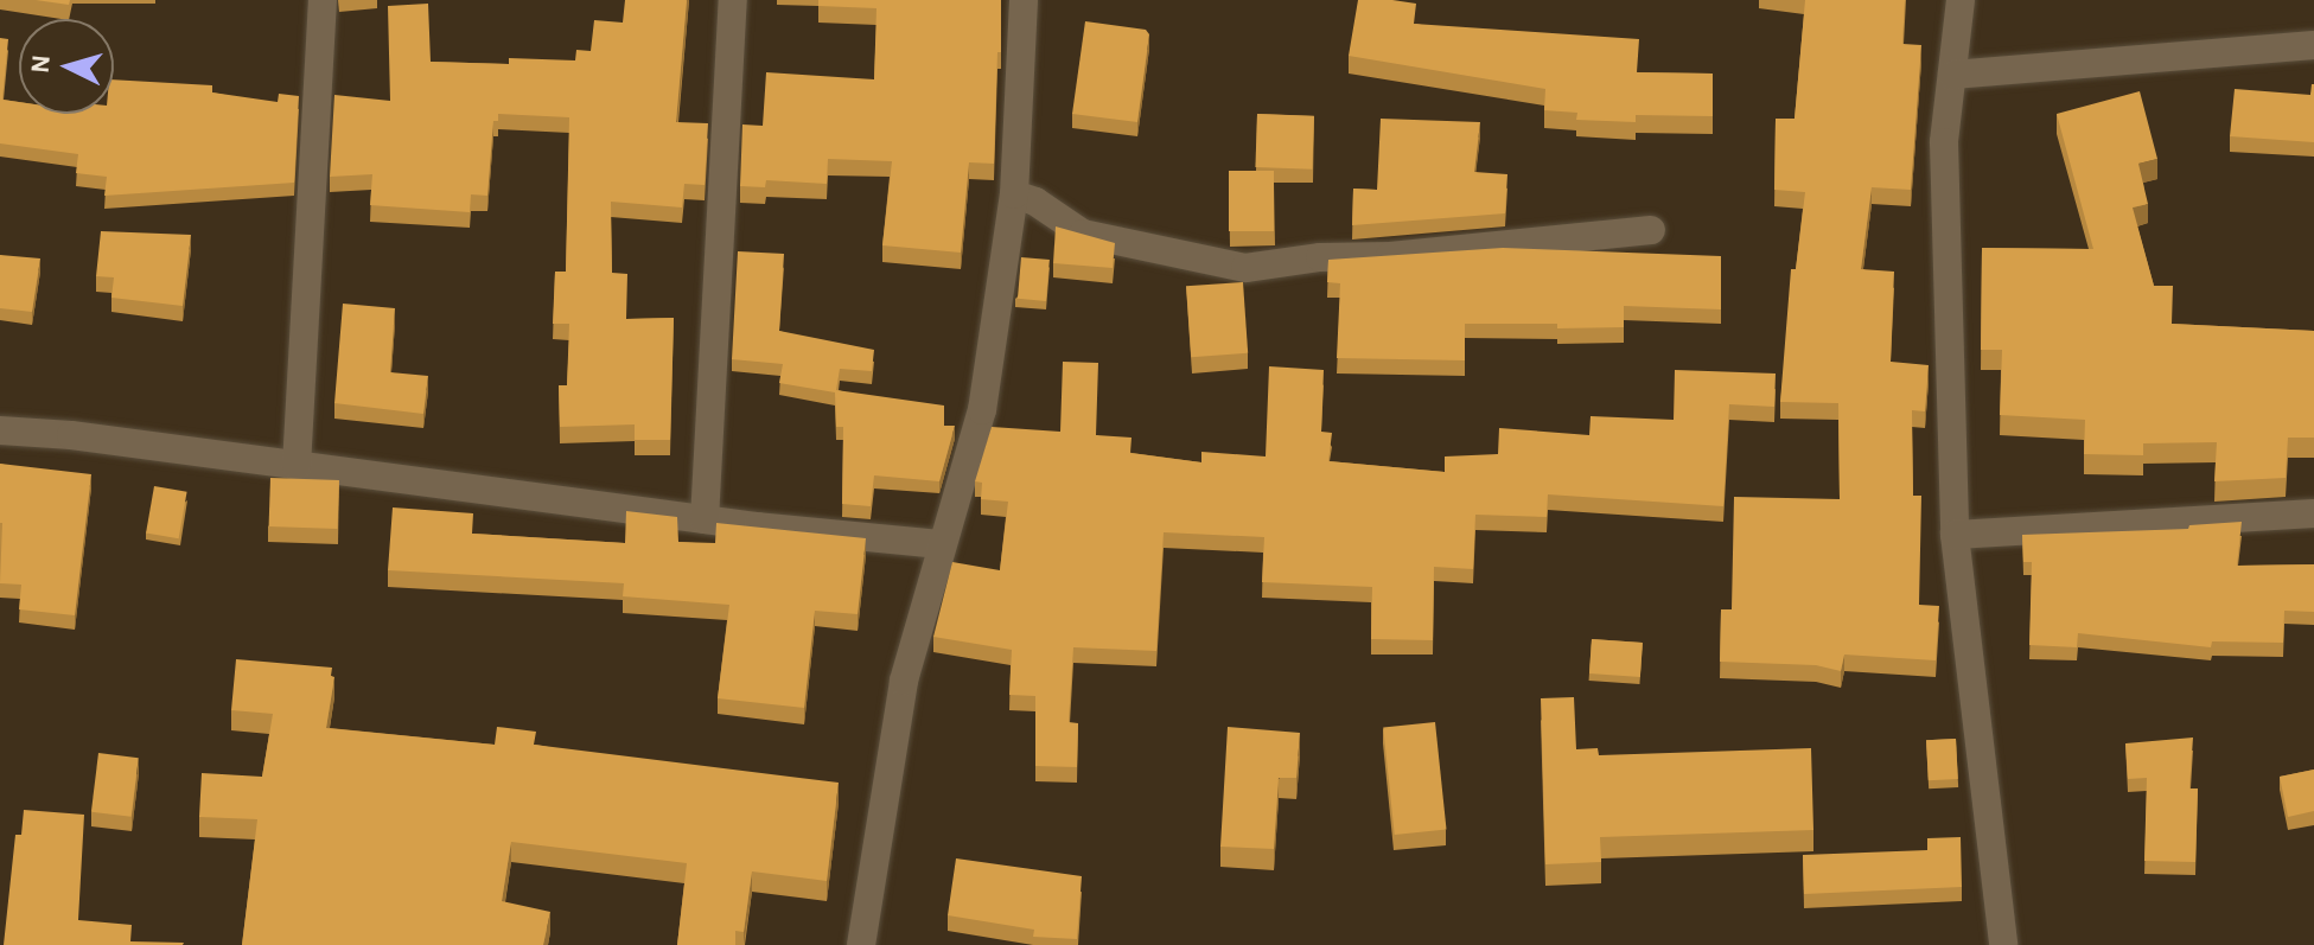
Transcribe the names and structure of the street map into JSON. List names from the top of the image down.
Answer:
{
  "north": "left"
}
